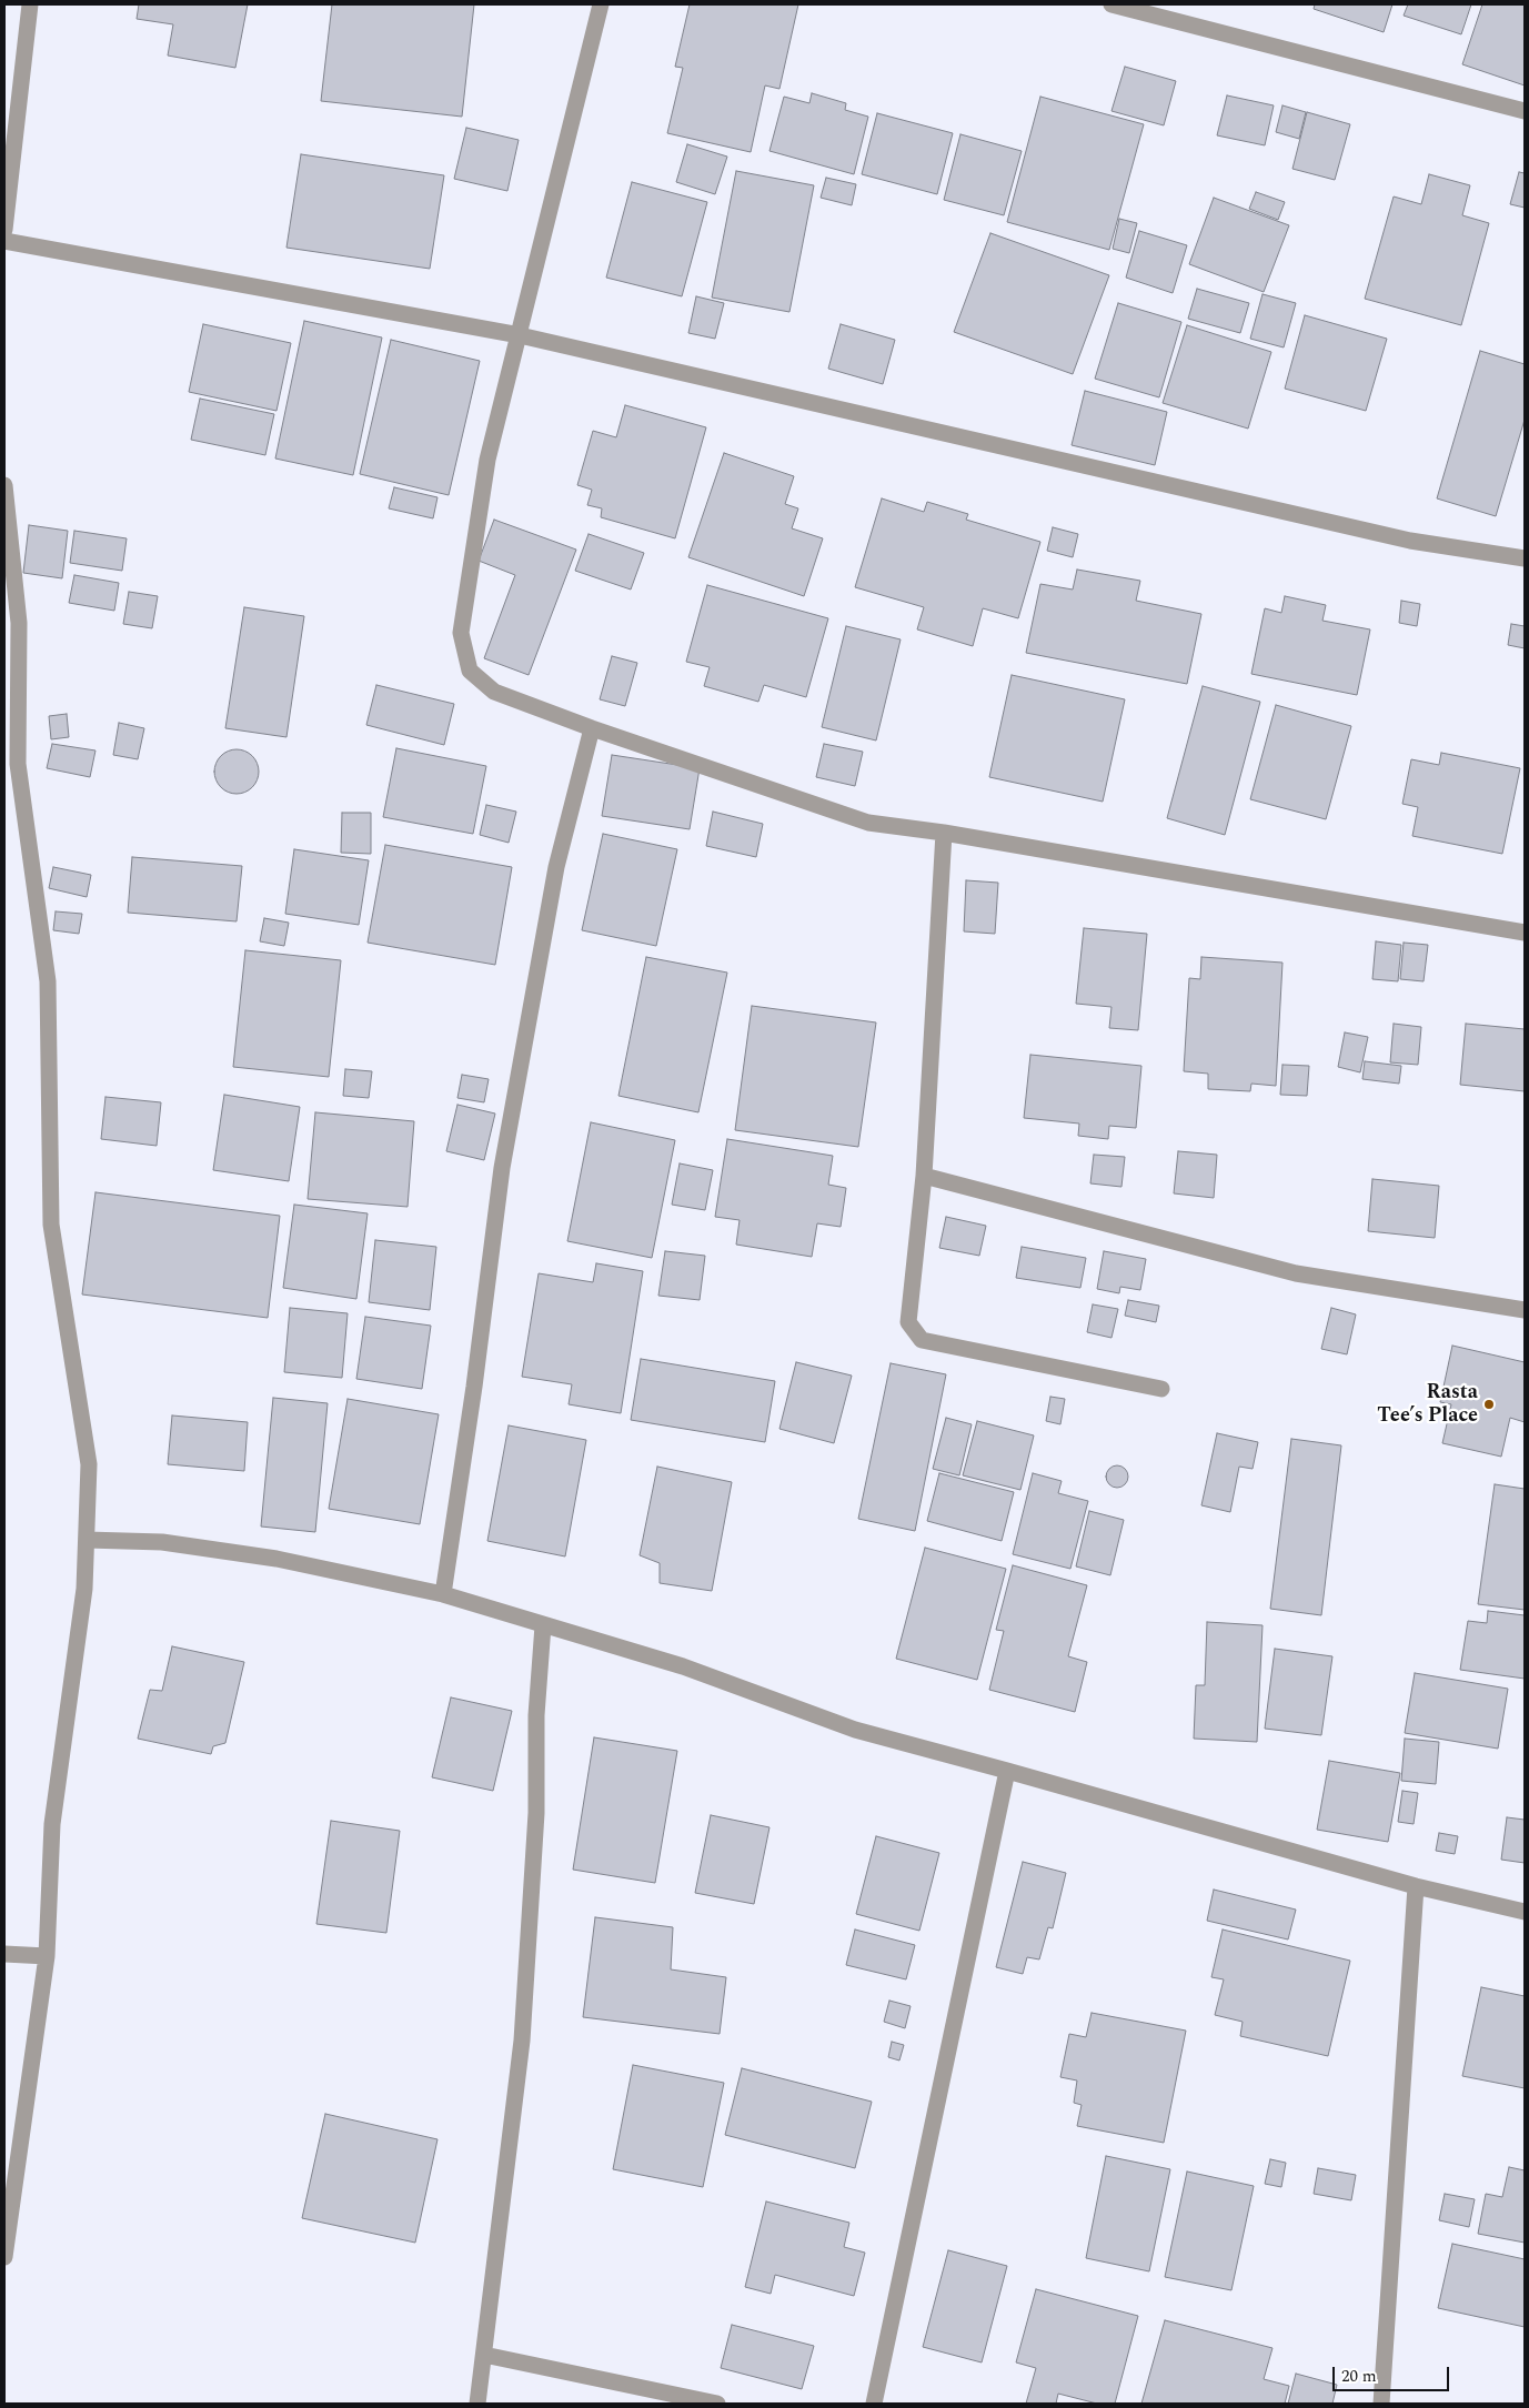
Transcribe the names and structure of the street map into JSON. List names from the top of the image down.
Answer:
{
  "places": ["Rasta Tee’s Place"],
  "scale_bar": "20 m"
}
